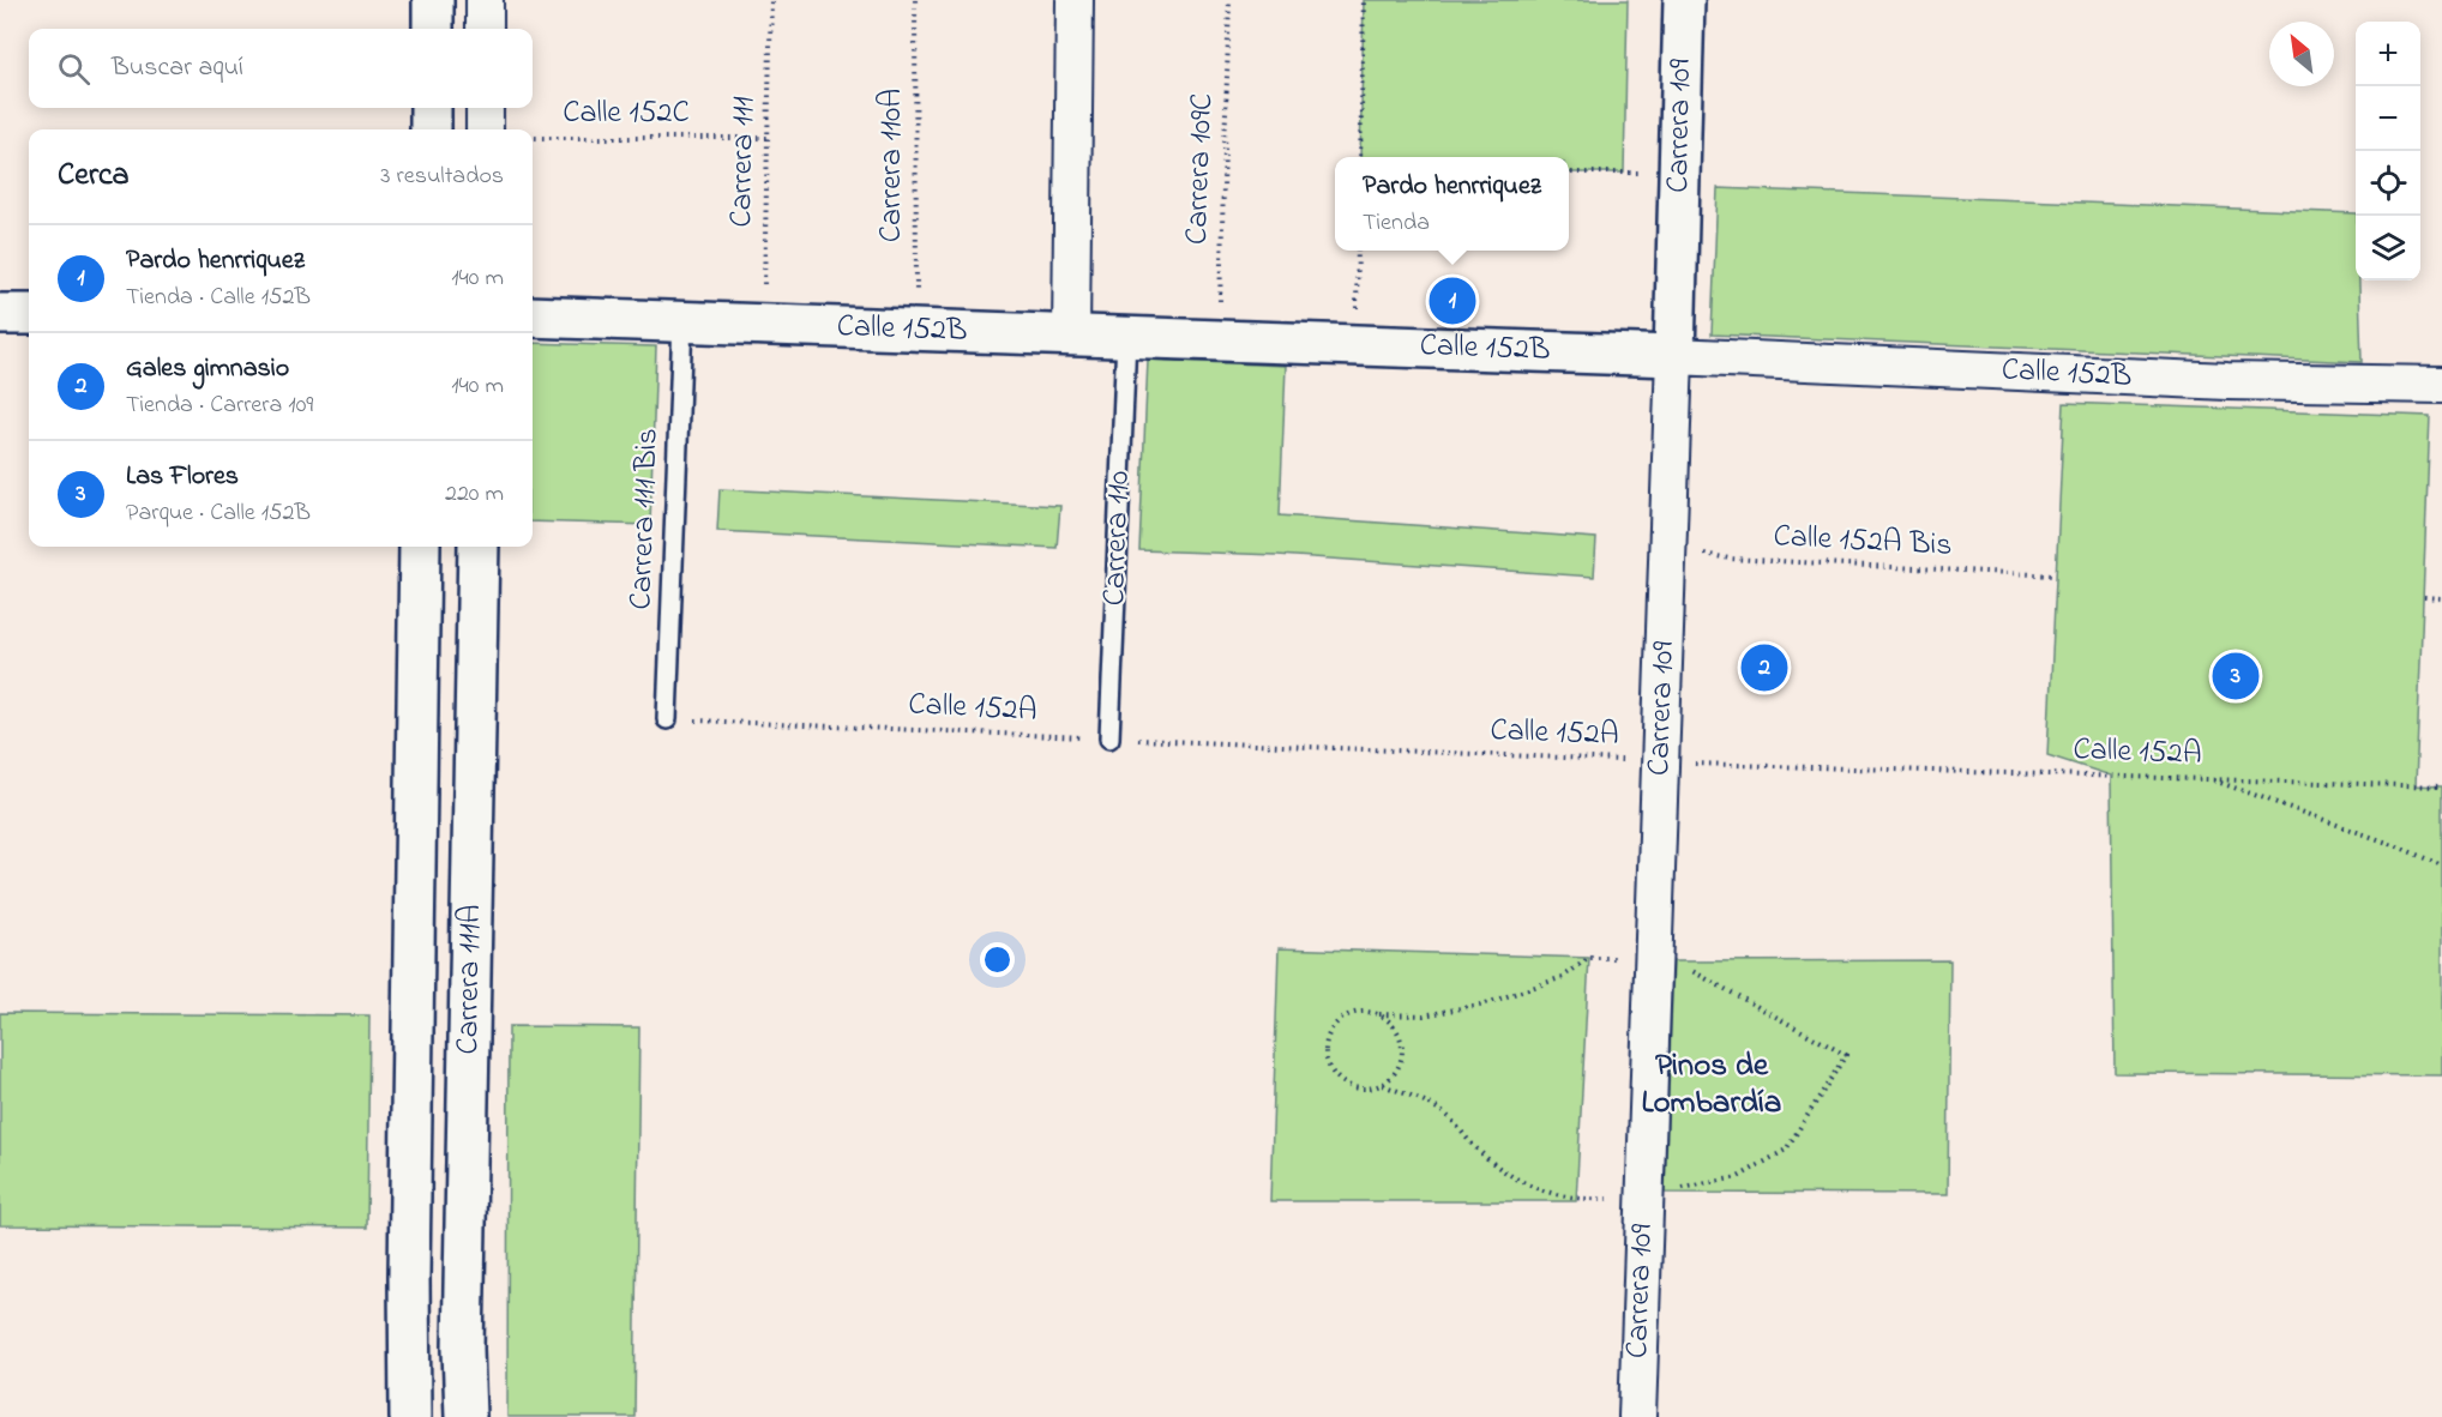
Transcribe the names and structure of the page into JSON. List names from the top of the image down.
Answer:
{
  "streets": {
    "street": ["Carrera 109", "Calle 152B", "Carrera 111A"],
    "lane": ["Carrera 111 Bis", "Carrera 110"],
    "path": [
      "Calle 152C",
      "Carrera 111",
      "Carrera 110A",
      "Carrera 109C",
      "Calle 152A Bis",
      "Calle 152A"
    ]
  },
  "crossings": [
    ["Calle 152C", "Carrera 111"],
    ["Carrera 109", "Calle 152B"],
    ["Carrera 109", "Calle 152A Bis"],
    ["Carrera 109", "Calle 152A"],
    ["Carrera 111", "Calle 152B"],
    ["Carrera 110A", "Calle 152B"],
    ["Carrera 109C", "Calle 152B"],
    ["Calle 152B", "Carrera 111 Bis"],
    ["Calle 152B", "Carrera 110"],
    ["Carrera 111 Bis", "Calle 152A"],
    ["Carrera 110", "Calle 152A"]
  ],
  "districts": ["Pinos de Lombardía"],
  "north": "top left",
  "page": {
    "map_buttons": ["+", "−"],
    "search": "Buscar aquí",
    "heading": ["Cerca", "3 resultados"],
    "popup": ["Pardo henrriquez", "Tienda"],
    "list": [
      {
        "mark": "1",
        "name": "Pardo henrriquez",
        "note": "Tienda · Calle 152B",
        "value": "140 m"
      },
      {
        "mark": "2",
        "name": "Gales gimnasio",
        "note": "Tienda · Carrera 109",
        "value": "140 m"
      },
      {
        "mark": "3",
        "name": "Las Flores",
        "note": "Parque · Calle 152B",
        "value": "220 m"
      }
    ],
    "pins": ["1", "2", "3"]
  }
}
